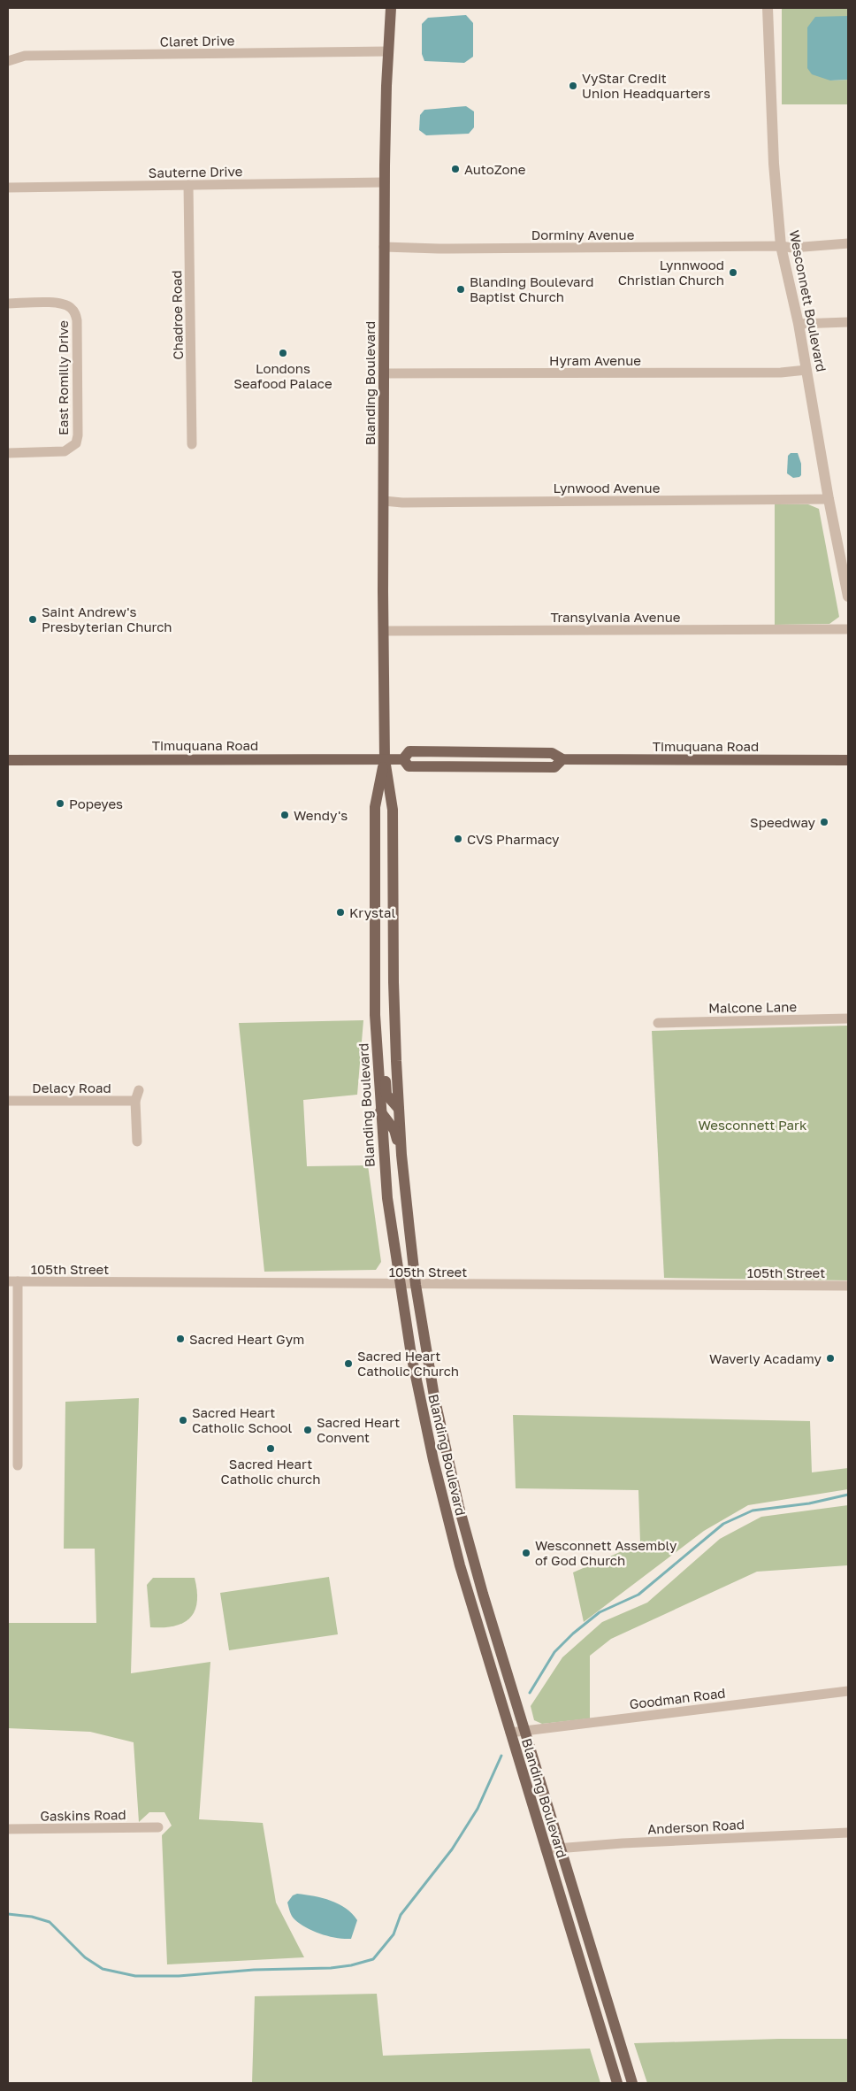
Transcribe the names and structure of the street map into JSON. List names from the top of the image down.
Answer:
{
  "streets": {
    "main road": ["Blanding Boulevard", "Timuquana Road"],
    "street": [
      "Claret Drive",
      "Sauterne Drive",
      "Dorminy Avenue",
      "Wesconnett Boulevard",
      "Chadroe Road",
      "Hyram Avenue",
      "East Romilly Drive",
      "Lynwood Avenue",
      "Transylvania Avenue",
      "Malcone Lane",
      "Delacy Road",
      "105th Street",
      "Goodman Road",
      "Gaskins Road",
      "Anderson Road"
    ]
  },
  "crossings": [
    ["Claret Drive", "Blanding Boulevard"],
    ["Sauterne Drive", "Chadroe Road"],
    ["Sauterne Drive", "Blanding Boulevard"],
    ["Dorminy Avenue", "Wesconnett Boulevard"],
    ["Dorminy Avenue", "Blanding Boulevard"],
    ["Wesconnett Boulevard", "Hyram Avenue"],
    ["Wesconnett Boulevard", "Lynwood Avenue"],
    ["Hyram Avenue", "Blanding Boulevard"],
    ["Blanding Boulevard", "Lynwood Avenue"],
    ["Blanding Boulevard", "Transylvania Avenue"],
    ["Blanding Boulevard", "Timuquana Road"],
    ["Blanding Boulevard", "105th Street"],
    ["Blanding Boulevard", "Goodman Road"],
    ["Blanding Boulevard", "Anderson Road"]
  ],
  "parks": ["Wesconnett Park"],
  "places": [
    "VyStar Credit Union Headquarters",
    "AutoZone",
    "Lynnwood Christian Church",
    "Blanding Boulevard Baptist Church",
    "Londons Seafood Palace",
    "Saint Andrew's Presbyterian Church",
    "Popeyes",
    "Wendy's",
    "Speedway",
    "CVS Pharmacy",
    "Krystal",
    "Sacred Heart Gym",
    "Waverly Acadamy",
    "Sacred Heart Catholic Church",
    "Sacred Heart Catholic School",
    "Sacred Heart Convent",
    "Sacred Heart Catholic church",
    "Wesconnett Assembly of God Church"
  ]
}
